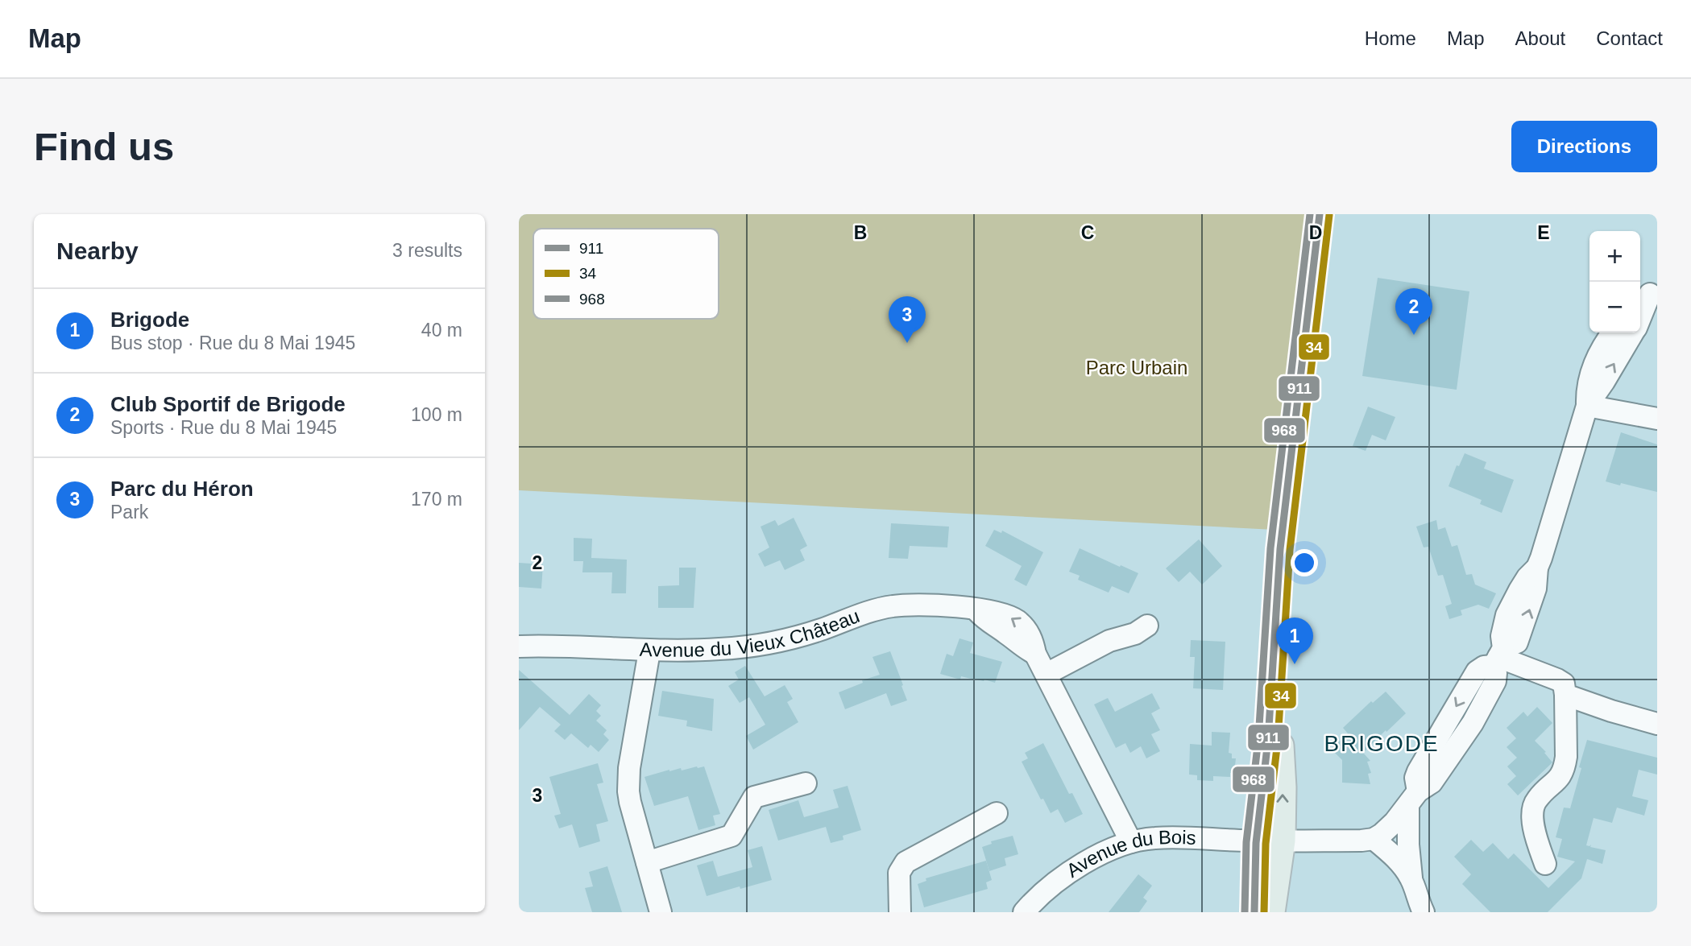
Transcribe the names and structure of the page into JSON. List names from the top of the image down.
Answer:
{
  "streets": {
    "street": ["Avenue du Vieux Château", "Avenue du Bois"]
  },
  "crossings": [
    ["Avenue du Vieux Château", "Avenue du Bois"]
  ],
  "districts": ["BRIGODE"],
  "parks": ["Parc Urbain"],
  "lines": ["transit line 911", "transit line 968", "transit line 34"],
  "legend": ["911", "34", "968"],
  "page": {
    "header": "Map",
    "nav": [
      "Home",
      "Map",
      "About",
      "Contact"
    ],
    "buttons": "Directions",
    "title": "Find us",
    "heading": ["Nearby", "3 results"],
    "map_buttons": ["+", "−"],
    "list": [
      {
        "mark": "1",
        "name": "Brigode",
        "note": "Bus stop · Rue du 8 Mai 1945",
        "value": "40 m"
      },
      {
        "mark": "2",
        "name": "Club Sportif de Brigode",
        "note": "Sports · Rue du 8 Mai 1945",
        "value": "100 m"
      },
      {
        "mark": "3",
        "name": "Parc du Héron",
        "note": "Park",
        "value": "170 m"
      }
    ],
    "pins": ["2", "3", "1"]
  },
  "grid": {
    "columns": [
      "B",
      "C",
      "D",
      "E"
    ],
    "rows": ["2", "3"]
  }
}
